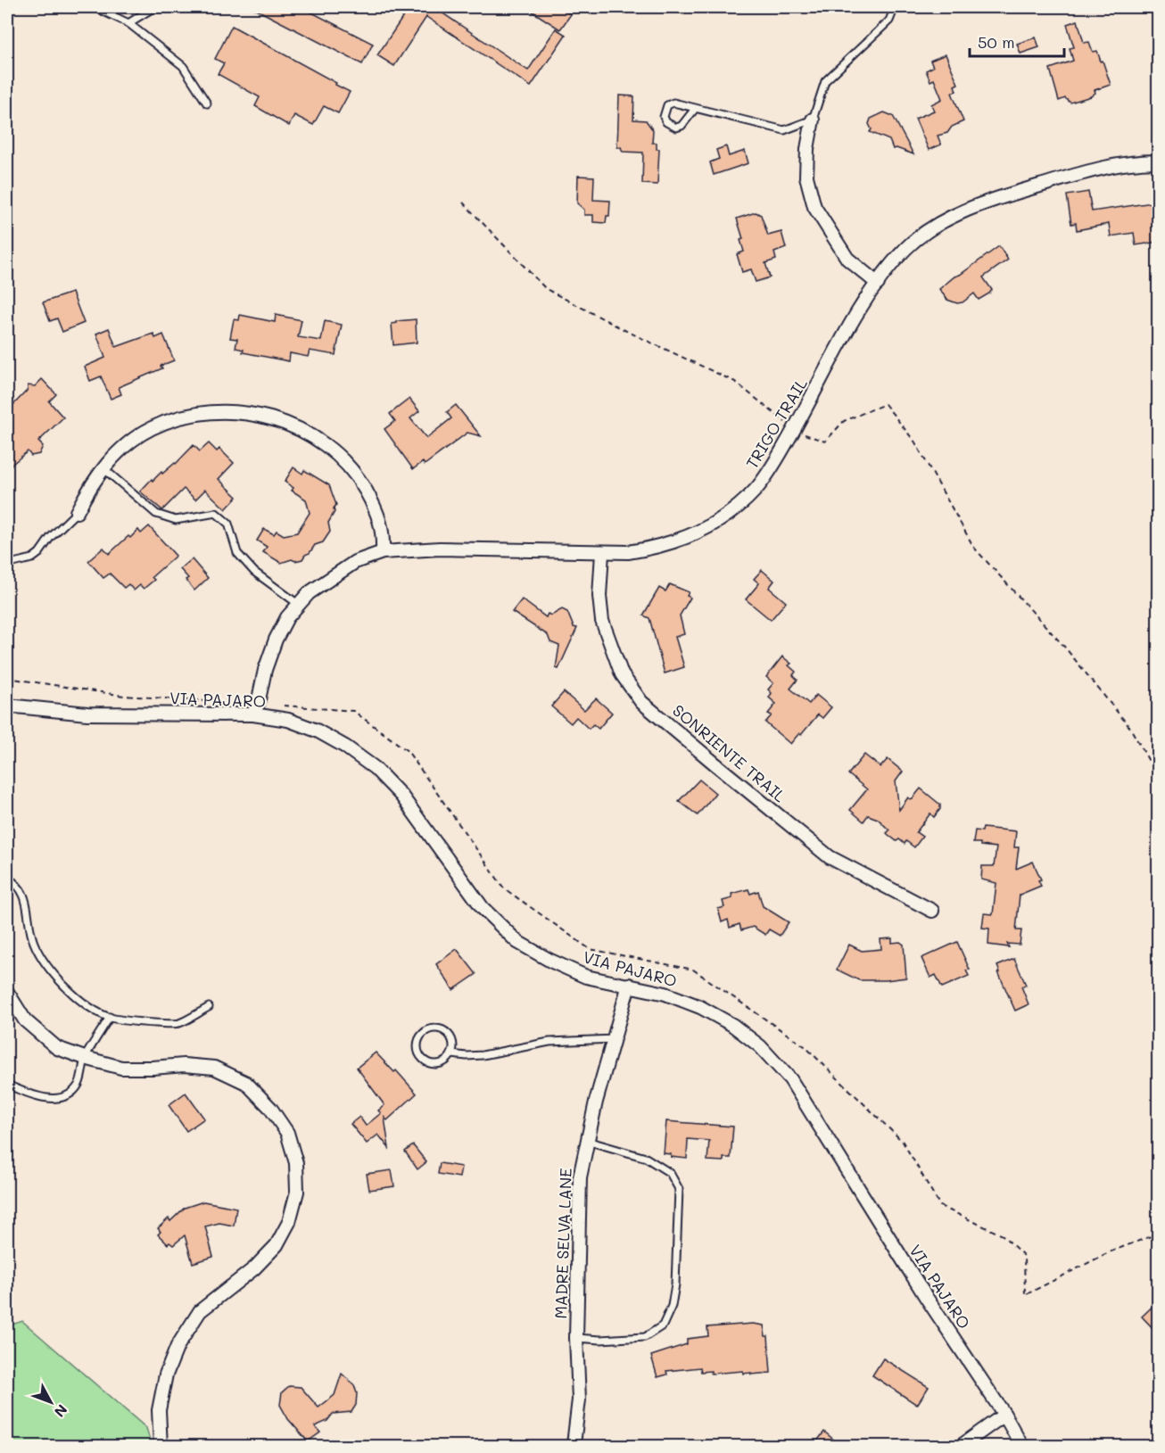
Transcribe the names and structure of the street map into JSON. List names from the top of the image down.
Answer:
{
  "streets": {
    "street": [
      "TRIGO TRAIL",
      "VIA PAJARO",
      "SONRIENTE TRAIL",
      "MADRE SELVA LANE"
    ]
  },
  "crossings": [
    ["TRIGO TRAIL", "VIA PAJARO"],
    ["TRIGO TRAIL", "SONRIENTE TRAIL"],
    ["VIA PAJARO", "MADRE SELVA LANE"]
  ],
  "scale_bar": "50 m",
  "north": "bottom right"
}
